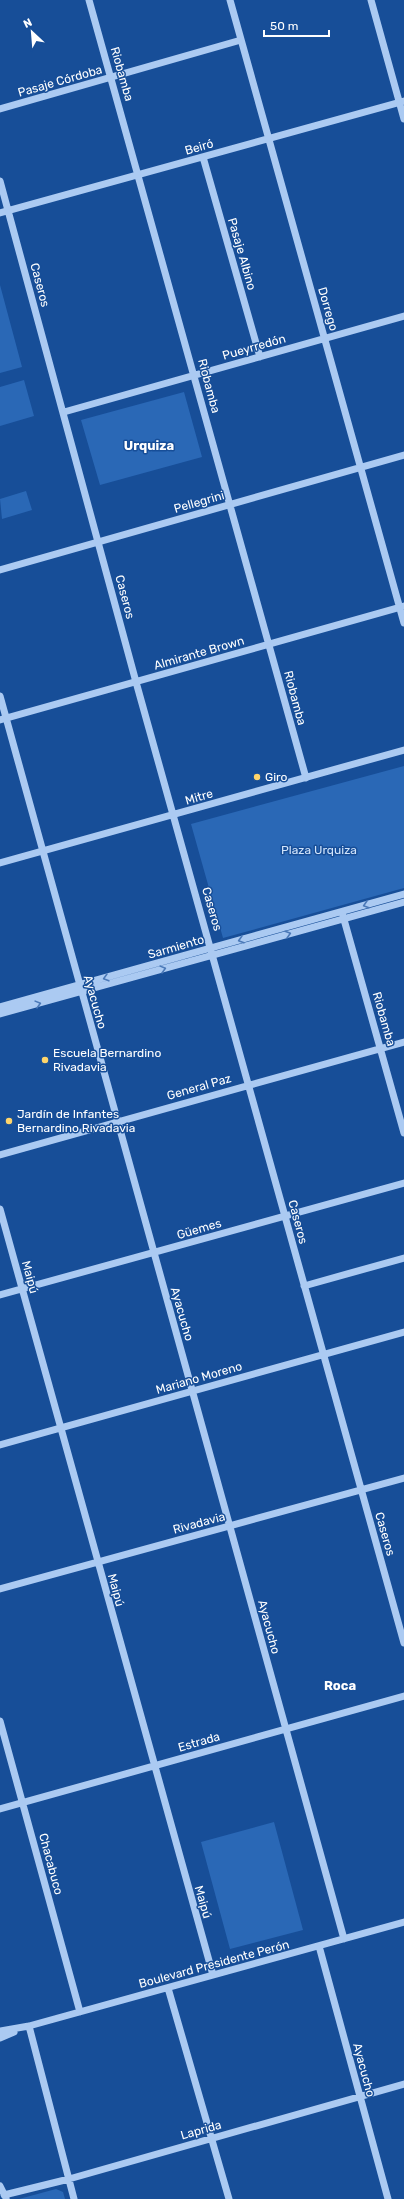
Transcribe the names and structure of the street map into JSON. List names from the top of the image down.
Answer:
{
  "streets": {
    "street": [
      "Riobamba",
      "Pasaje Córdoba",
      "Beiró",
      "Pasaje Albino",
      "Caseros",
      "Dorrego",
      "Pueyrredón",
      "Pellegrini",
      "Almirante Brown",
      "Mitre",
      "Sarmiento",
      "Ayacucho",
      "General Paz",
      "Güemes",
      "Maipú",
      "Mariano Moreno",
      "Rivadavia",
      "Estrada",
      "Chacabuco",
      "Boulevard Presidente Perón",
      "Laprida"
    ]
  },
  "crossings": [
    ["Riobamba", "Pasaje Córdoba"],
    ["Riobamba", "Beiró"],
    ["Riobamba", "Pueyrredón"],
    ["Riobamba", "Pellegrini"],
    ["Riobamba", "Almirante Brown"],
    ["Riobamba", "Mitre"],
    ["Riobamba", "Sarmiento"],
    ["Riobamba", "General Paz"],
    ["Pasaje Córdoba", "Dorrego"],
    ["Beiró", "Pasaje Albino"],
    ["Beiró", "Caseros"],
    ["Beiró", "Dorrego"],
    ["Pasaje Albino", "Pueyrredón"],
    ["Caseros", "Pueyrredón"],
    ["Caseros", "Pellegrini"],
    ["Caseros", "Almirante Brown"],
    ["Caseros", "Mitre"],
    ["Caseros", "Sarmiento"],
    ["Caseros", "General Paz"],
    ["Caseros", "Güemes"],
    ["Caseros", "Mariano Moreno"],
    ["Caseros", "Rivadavia"],
    ["Dorrego", "Pueyrredón"],
    ["Dorrego", "Pellegrini"],
    ["Dorrego", "Almirante Brown"],
    ["Almirante Brown", "Ayacucho"],
    ["Mitre", "Ayacucho"],
    ["Sarmiento", "Ayacucho"],
    ["Ayacucho", "General Paz"],
    ["Ayacucho", "Güemes"],
    ["Ayacucho", "Mariano Moreno"],
    ["Ayacucho", "Rivadavia"],
    ["Ayacucho", "Estrada"],
    ["Ayacucho", "Boulevard Presidente Perón"],
    ["Ayacucho", "Laprida"],
    ["Güemes", "Maipú"],
    ["Maipú", "Mariano Moreno"],
    ["Maipú", "Rivadavia"],
    ["Maipú", "Estrada"],
    ["Maipú", "Boulevard Presidente Perón"],
    ["Estrada", "Chacabuco"],
    ["Chacabuco", "Boulevard Presidente Perón"]
  ],
  "districts": ["Urquiza", "Roca"],
  "parks": ["Plaza Urquiza"],
  "places": ["Giro", "Escuela Bernardino Rivadavia", "Jardín de Infantes Bernardino Rivadavia"],
  "scale_bar": "50 m",
  "north": "top left"
}
